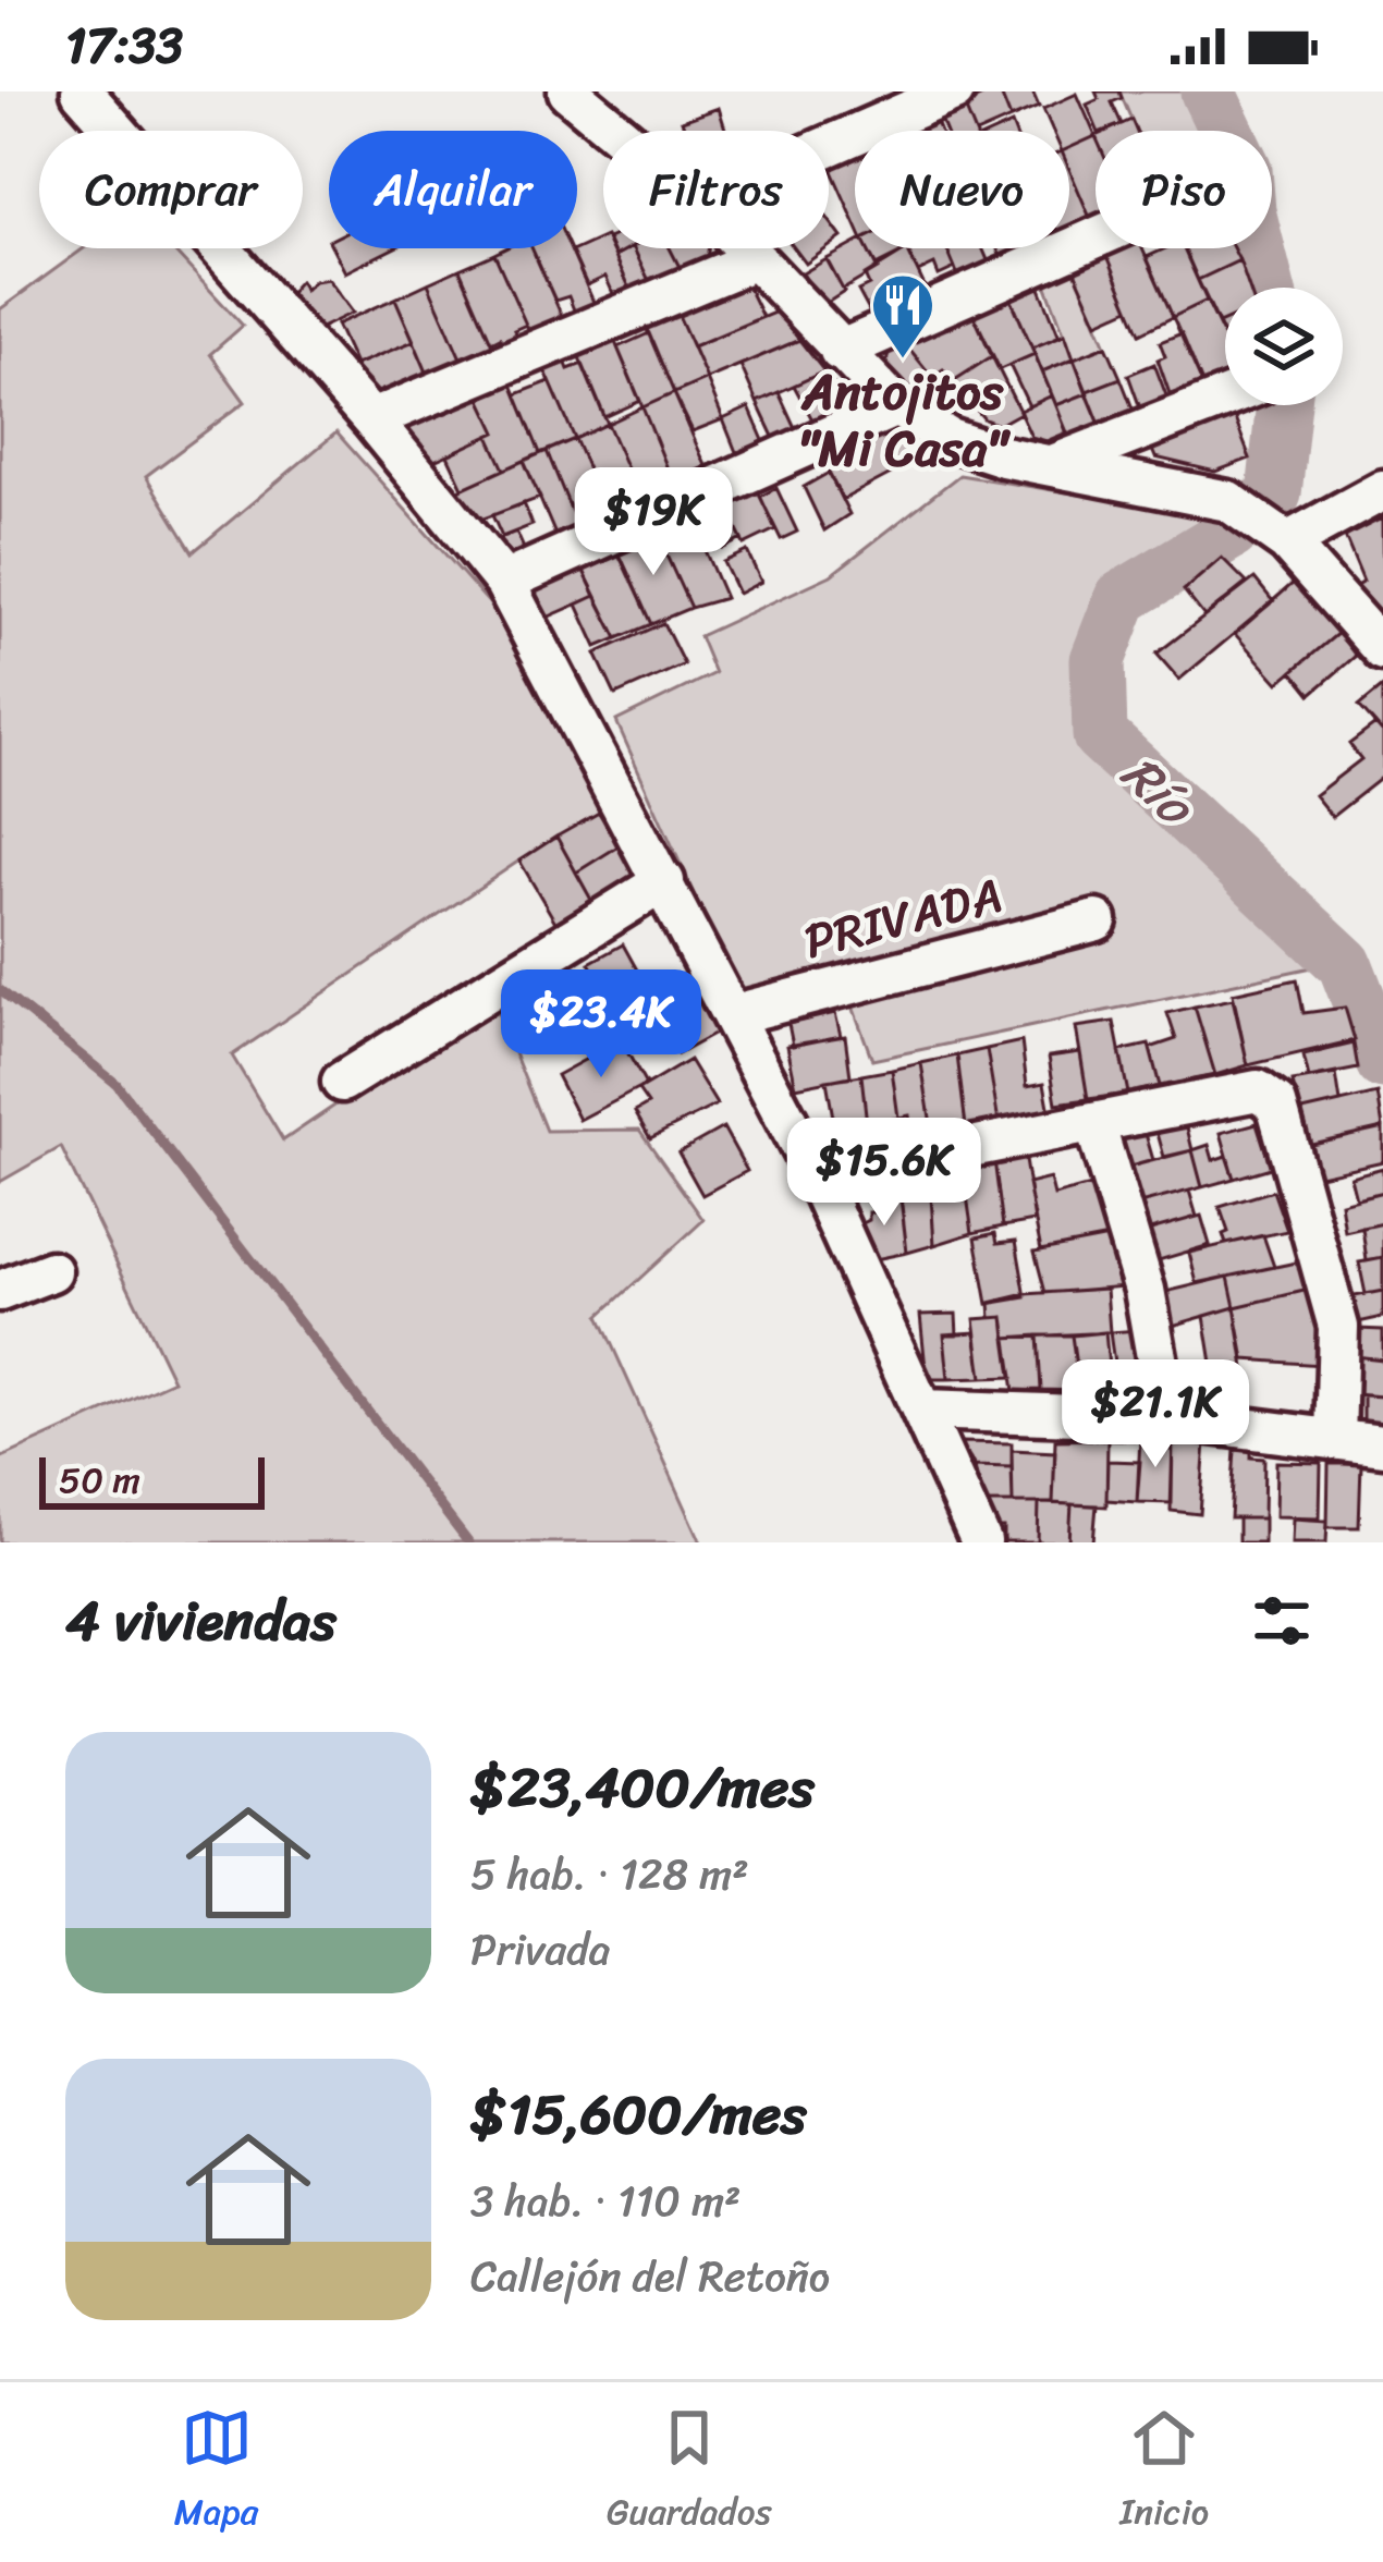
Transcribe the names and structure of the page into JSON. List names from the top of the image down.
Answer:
{
  "streets": {
    "street": ["PRIVADA"]
  },
  "water": ["Río"],
  "places": {
    "restaurant": ["Antojitos \"Mi Casa\""]
  },
  "scale_bar": "50 m",
  "page": {
    "status": "17:33",
    "chip": [
      "Comprar",
      "Alquilar",
      "Filtros",
      "Nuevo",
      "Piso"
    ],
    "price": [
      "$19K",
      "$23.4K",
      "$15.6K",
      "$21.1K"
    ],
    "scale": "50 m",
    "heading": "4 viviendas",
    "list": [
      {
        "name": "$23,400/mes",
        "note": "5 hab. · 128 m² · Privada"
      },
      {
        "name": "$15,600/mes",
        "note": "3 hab. · 110 m² · Callejón del Retoño"
      }
    ],
    "tabs": ["Mapa", "Guardados", "Inicio"]
  }
}
